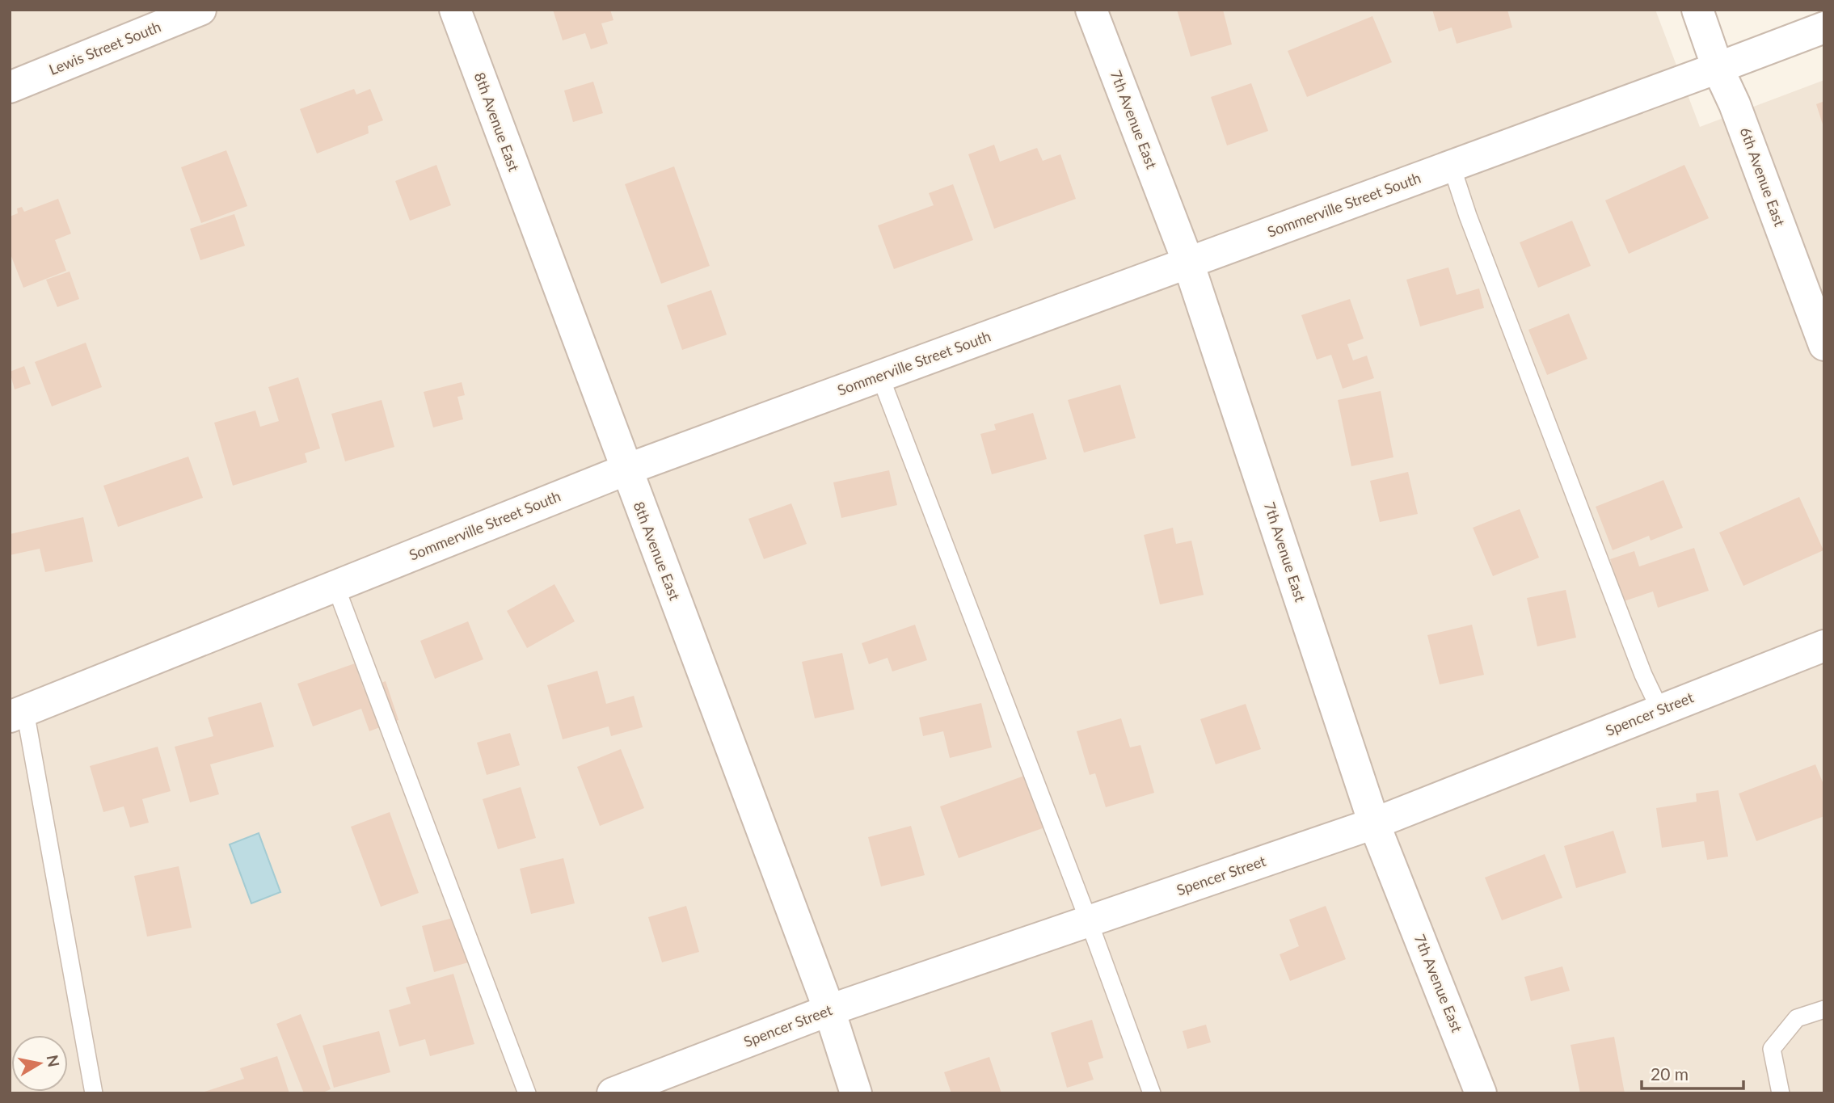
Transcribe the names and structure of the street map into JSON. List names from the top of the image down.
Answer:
{
  "streets": {
    "street": [
      "Lewis Street South",
      "7th Avenue East",
      "8th Avenue East",
      "6th Avenue East",
      "Sommerville Street South",
      "Spencer Street"
    ]
  },
  "crossings": [
    ["7th Avenue East", "Sommerville Street South"],
    ["7th Avenue East", "Spencer Street"],
    ["8th Avenue East", "Sommerville Street South"],
    ["8th Avenue East", "Spencer Street"],
    ["6th Avenue East", "Sommerville Street South"]
  ],
  "scale_bar": "20 m",
  "north": "right"
}
